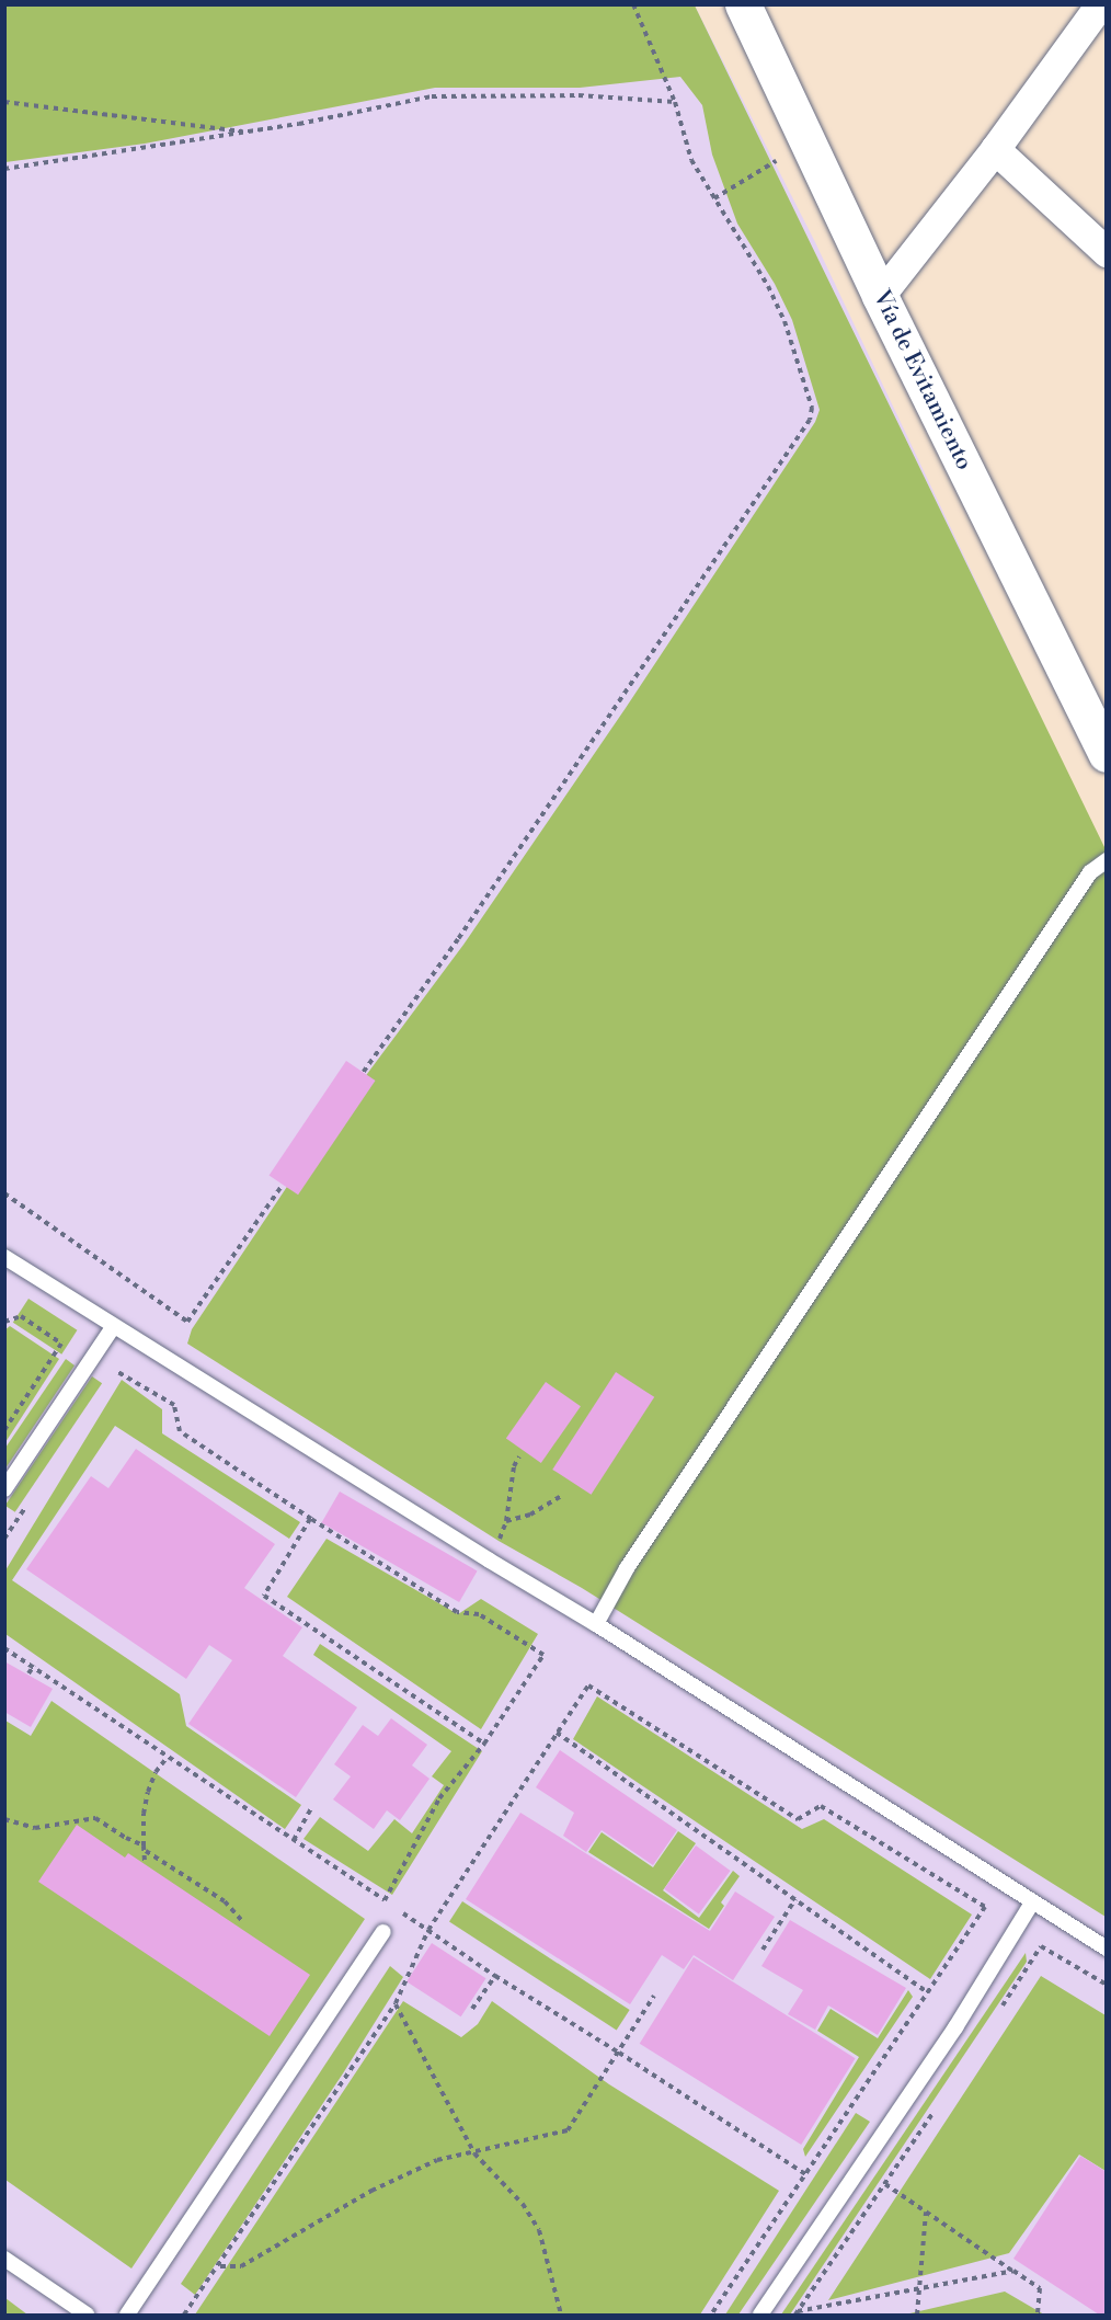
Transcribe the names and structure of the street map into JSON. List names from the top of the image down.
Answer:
{
  "streets": {
    "highway": ["Vía de Evitamiento"]
  }
}
